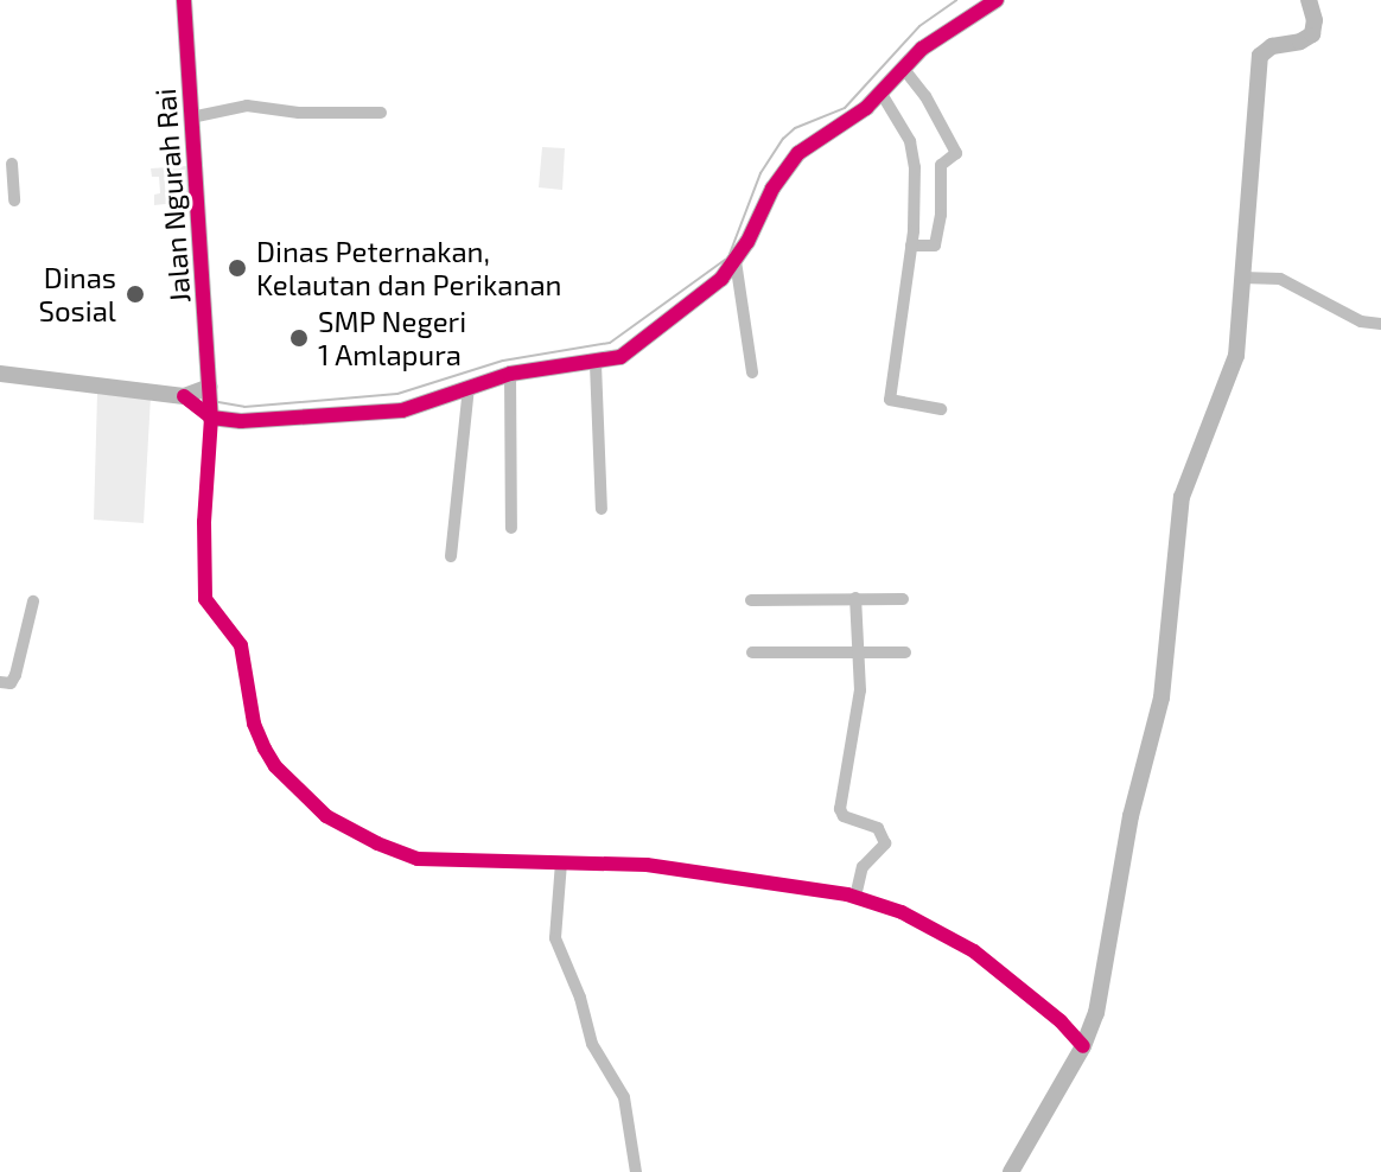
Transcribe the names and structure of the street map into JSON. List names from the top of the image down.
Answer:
{
  "streets": {
    "street": ["Jalan Ngurah Rai"]
  },
  "places": ["Dinas Peternakan, Kelautan dan Perikanan", "Dinas Sosial", "SMP Negeri 1 Amlapura"]
}
